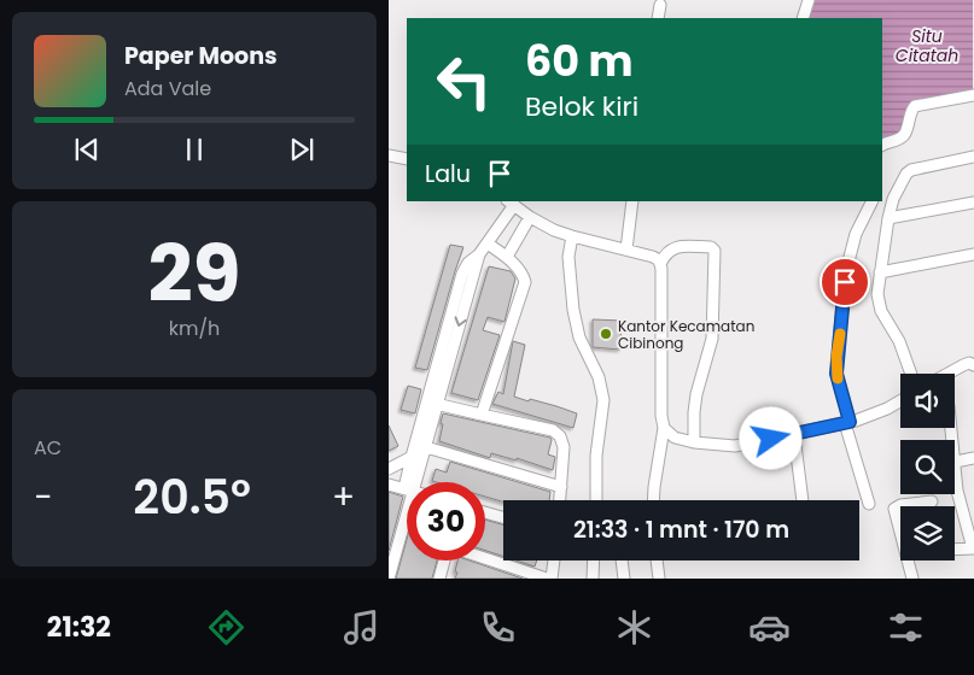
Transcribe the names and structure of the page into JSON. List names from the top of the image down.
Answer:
{
  "water": ["Situ Citatah"],
  "places": ["Kantor Kecamatan Cibinong"],
  "page": {
    "turn": ["60 m", "Belok kiri"],
    "song": ["Paper Moons", "Ada Vale"],
    "then": "Lalu",
    "tile": [
      ["29", "km/h"],
      "AC"
    ],
    "heat": ["−", "20.5°", "+"],
    "limit": "30",
    "trip": "21:33 · 1 mnt · 170 m",
    "tabs": "21:32"
  }
}
